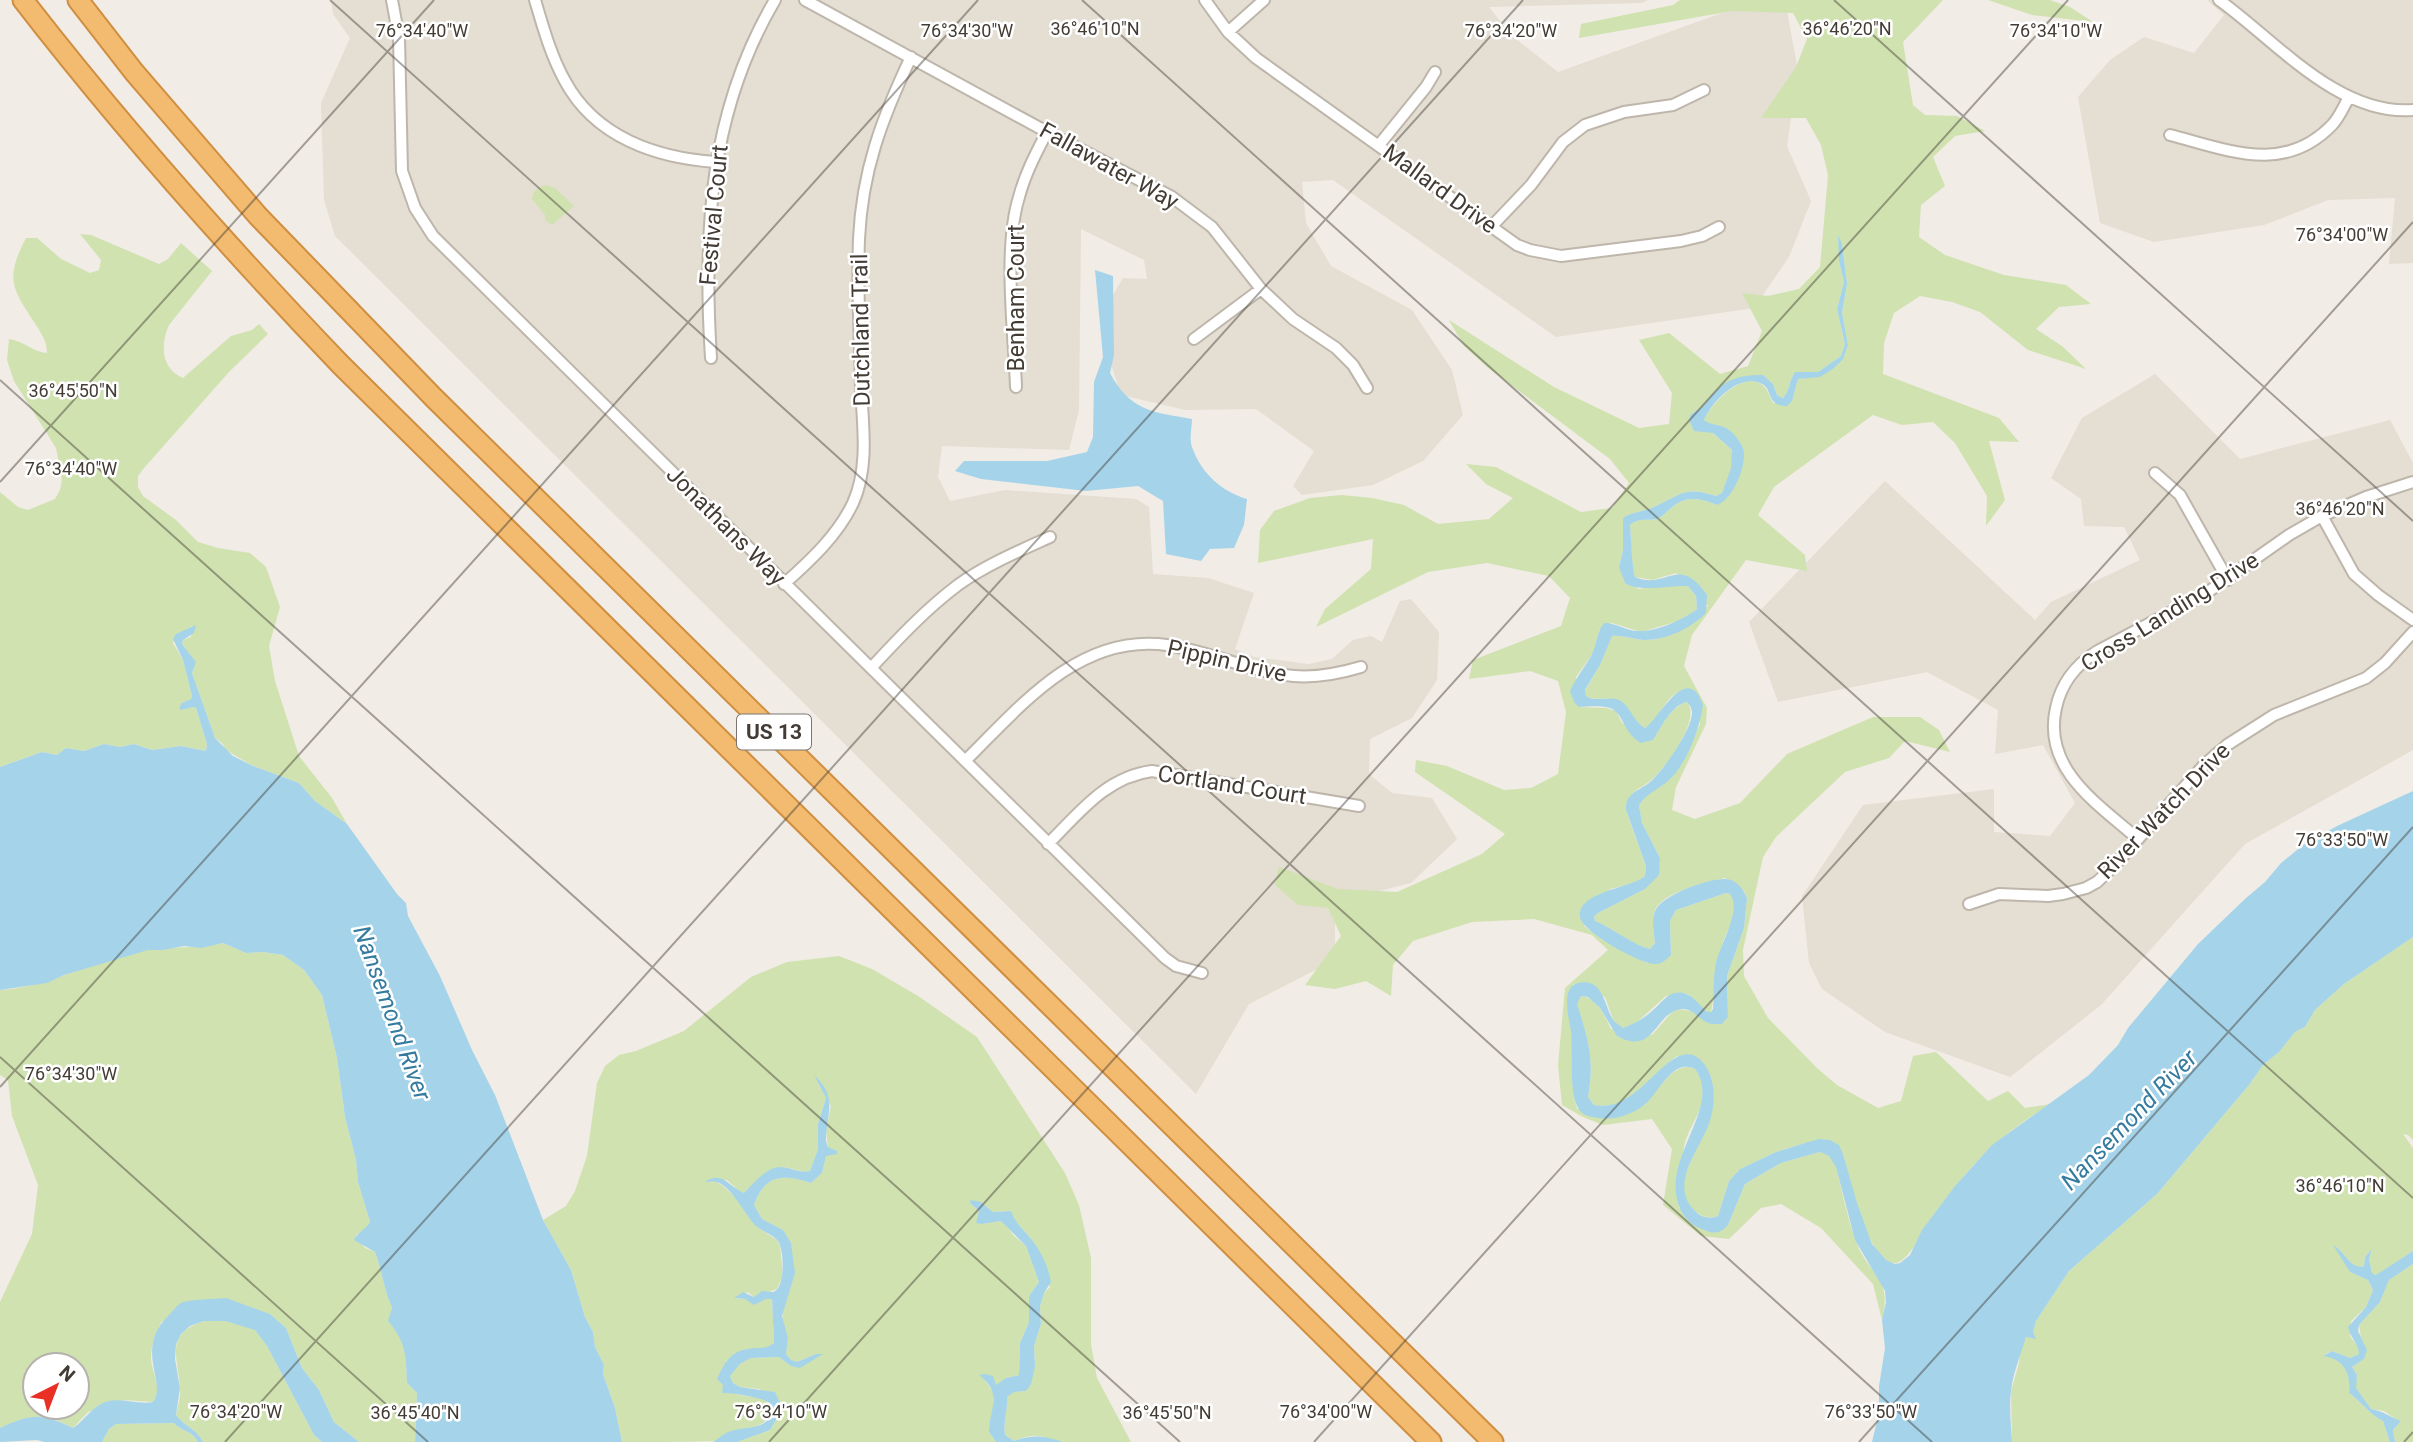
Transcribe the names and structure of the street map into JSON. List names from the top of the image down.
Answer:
{
  "streets": {
    "highway": ["US 13"],
    "street": [
      "Fallawater Way",
      "Mallard Drive",
      "Festival Court",
      "Benham Court",
      "Dutchland Trail",
      "Jonathans Way",
      "Cross Landing Drive",
      "Pippin Drive",
      "Cortland Court",
      "River Watch Drive"
    ]
  },
  "crossings": [
    ["Fallawater Way", "Benham Court"],
    ["Fallawater Way", "Dutchland Trail"],
    ["Dutchland Trail", "Jonathans Way"],
    ["Jonathans Way", "Pippin Drive"],
    ["Jonathans Way", "Cortland Court"],
    ["Cross Landing Drive", "River Watch Drive"]
  ],
  "water": ["Nansemond River"],
  "north": "top right",
  "coordinates": [
    "36°46'20\"N",
    "36°46'10\"N",
    "76°34'40\"W",
    "76°34'30\"W",
    "76°34'20\"W",
    "76°34'10\"W",
    "76°34'00\"W",
    "36°45'50\"N",
    "76°33'50\"W",
    "36°45'40\"N"
  ]
}
